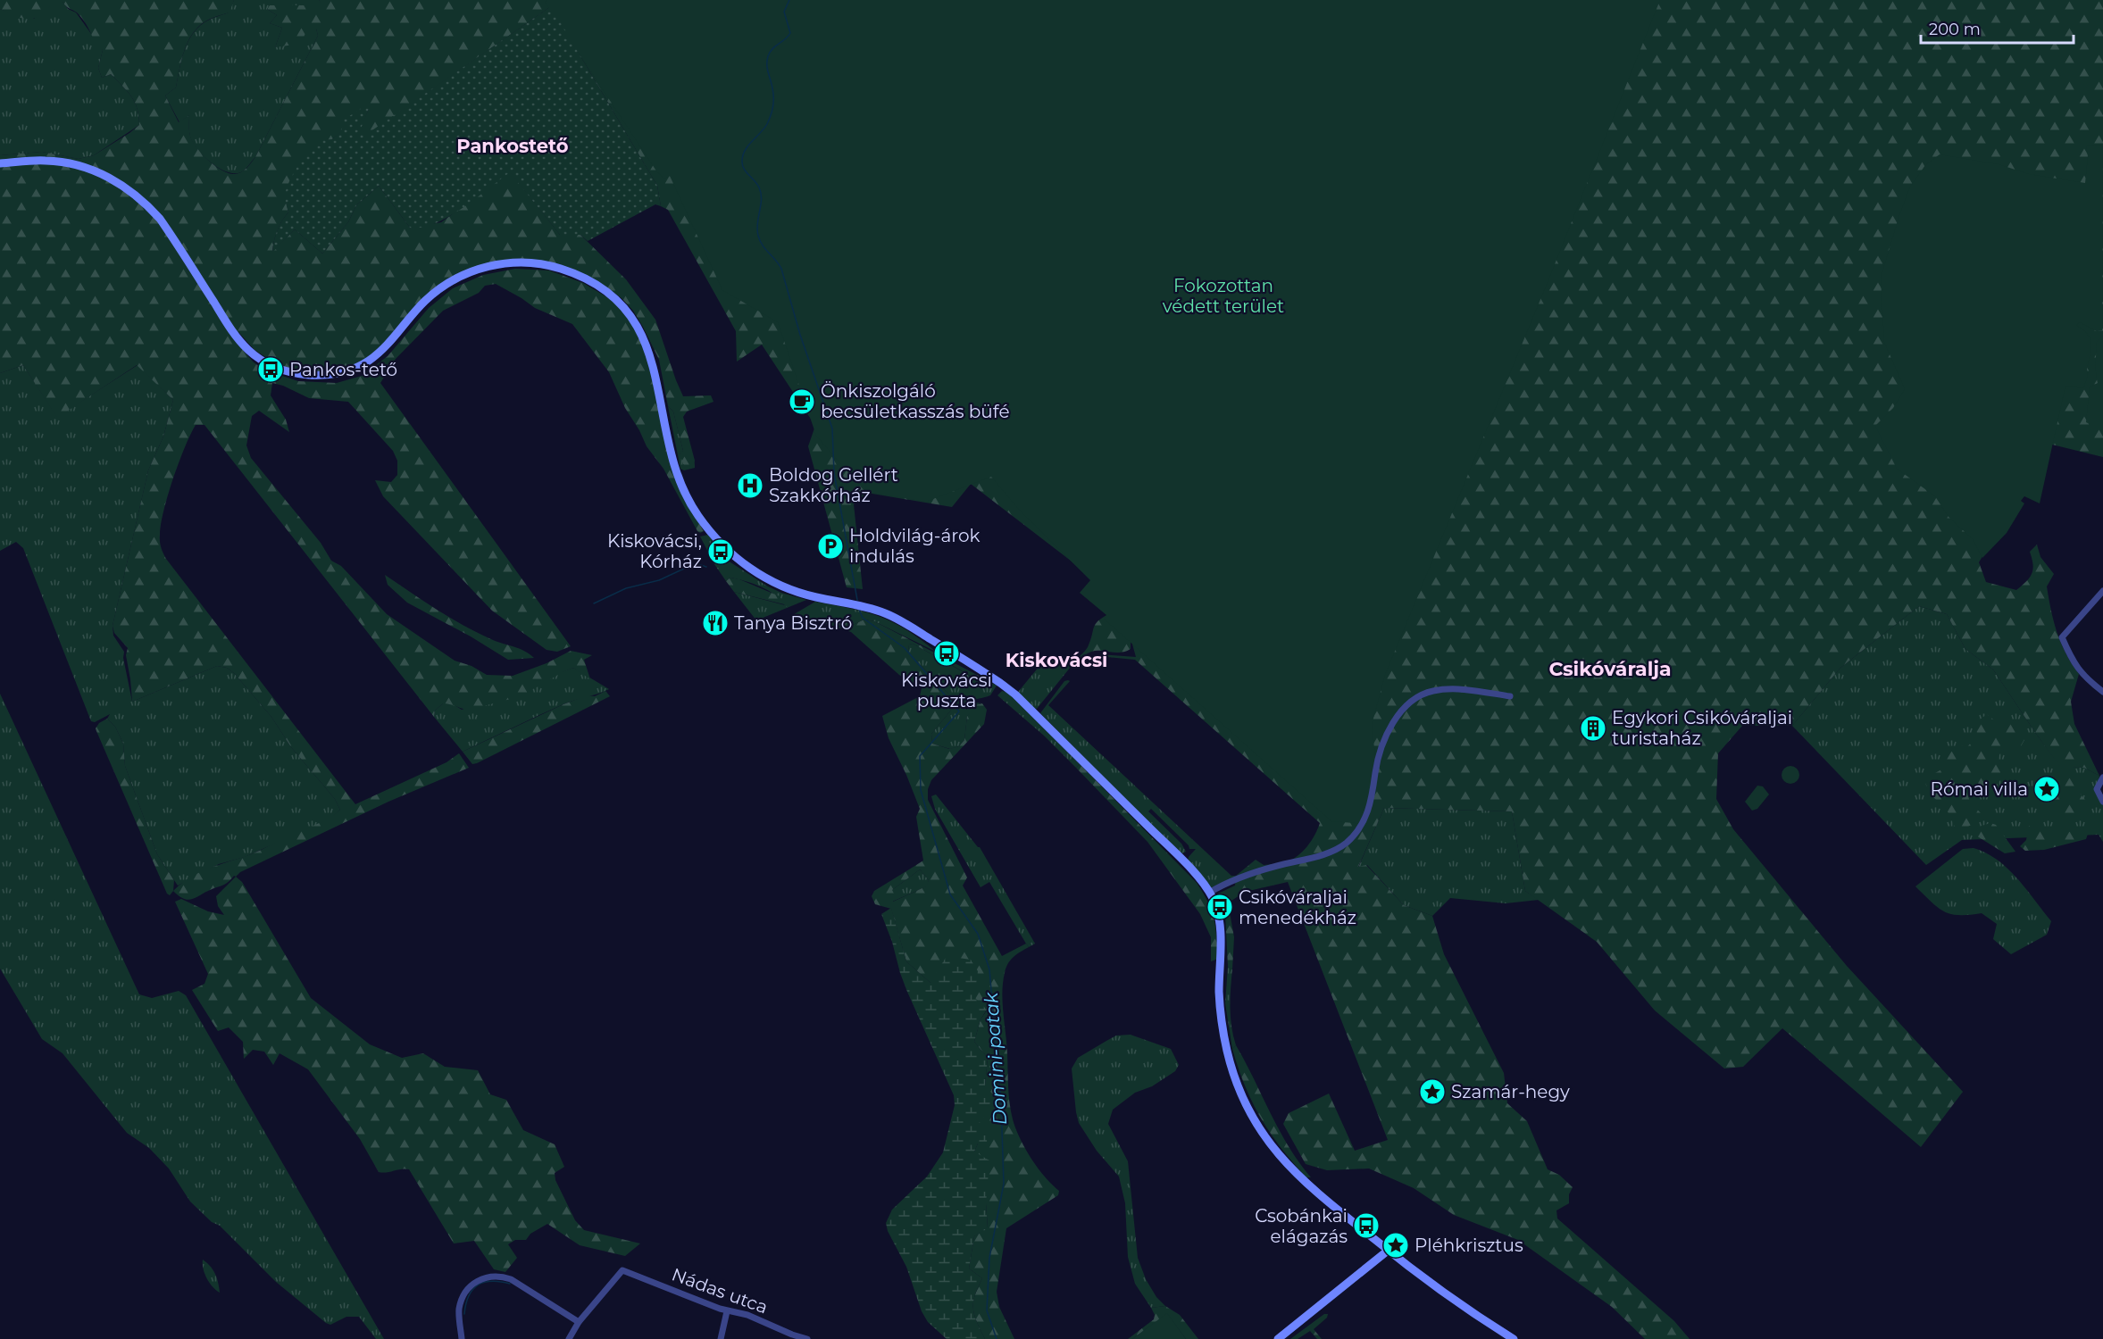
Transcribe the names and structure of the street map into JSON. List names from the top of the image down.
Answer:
{
  "streets": {
    "street": ["Nádas utca"]
  },
  "districts": ["Pankostető", "Kiskovácsi", "Csikóváralja"],
  "water": ["Domini-patak"],
  "parks": ["Fokozottan védett terület"],
  "places": {
    "bus stop": [
      "Pankos-tető",
      "Kiskovácsi, Kórház",
      "Kiskovácsi puszta",
      "Csikóváraljai menedékház",
      "Csobánkai elágazás"
    ],
    "cafe": ["Önkiszolgáló becsületkasszás büfé"],
    "hospital": ["Boldog Gellért Szakkórház"],
    "parking": ["Holdvilág-árok indulás"],
    "restaurant": ["Tanya Bisztró"],
    "building": ["Egykori Csikóváraljai turistaház"],
    "place": ["Római villa", "Szamár-hegy", "Pléhkrisztus"]
  },
  "scale_bar": "200 m"
}
